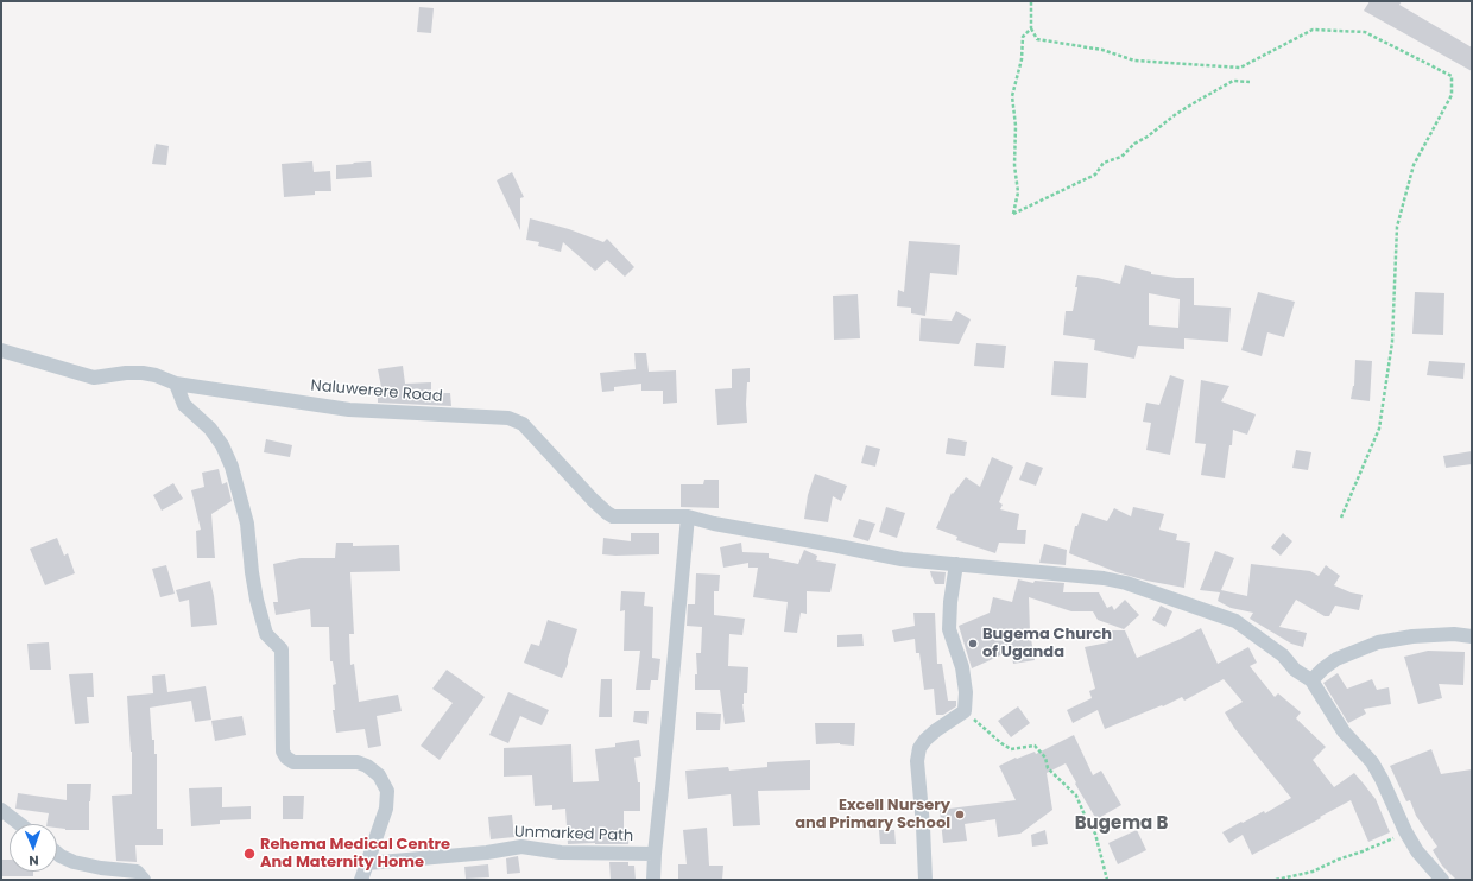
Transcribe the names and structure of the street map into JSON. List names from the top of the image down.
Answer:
{
  "streets": {
    "street": ["Naluwerere Road", "Unmarked Path"]
  },
  "districts": ["Bugema B"],
  "places": ["Bugema Church of Uganda", "Excell Nursery and Primary School", "Rehema Medical Centre And Maternity Home"],
  "north": "bottom"
}
